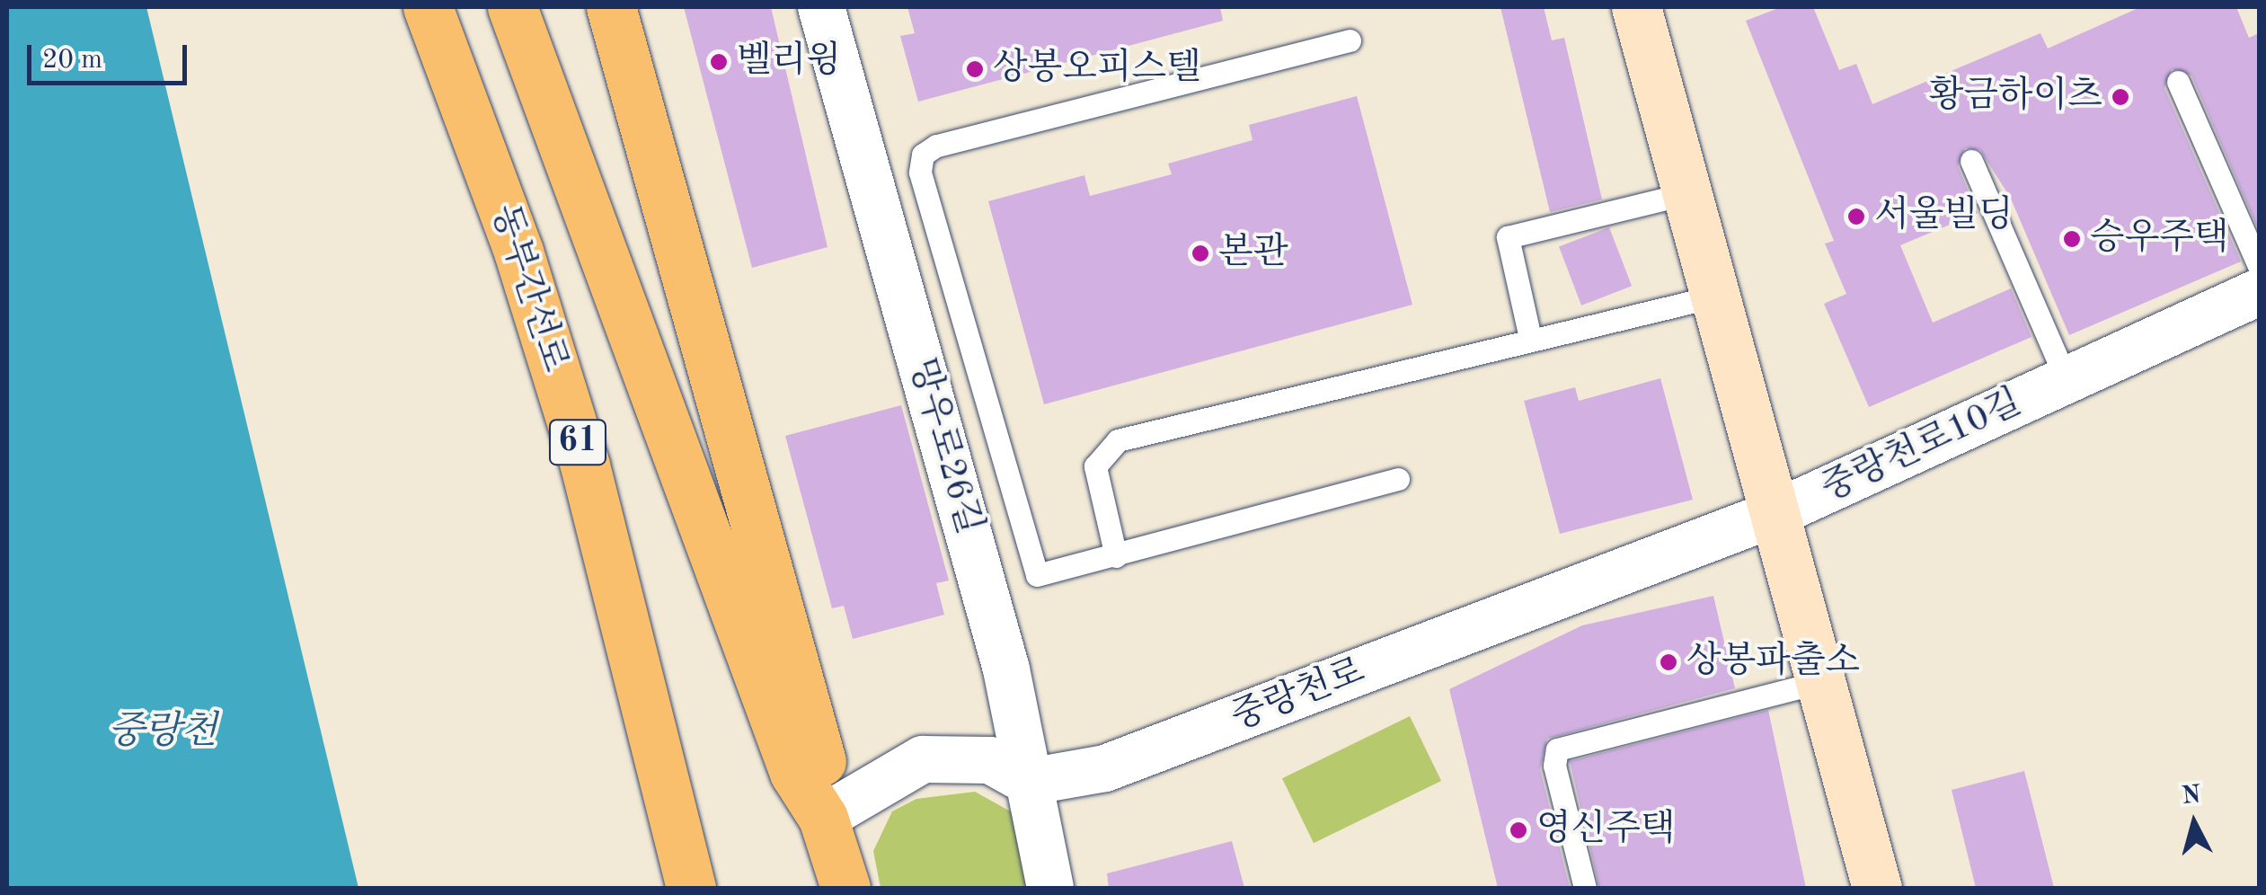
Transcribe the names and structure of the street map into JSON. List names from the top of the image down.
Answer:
{
  "streets": {
    "highway": ["동부간선로", "61"],
    "street": ["망우로26길", "중랑천로10길", "중랑천로"]
  },
  "crossings": [
    ["망우로26길", "중랑천로"],
    ["중랑천로10길", "중랑천로"]
  ],
  "water": ["중랑천"],
  "places": [
    "벨리윙",
    "상봉오피스텔",
    "황금하이츠",
    "서울빌딩",
    "승우주택",
    "본관",
    "상봉파출소",
    "영신주택"
  ],
  "scale_bar": "20 m",
  "north": "top"
}
